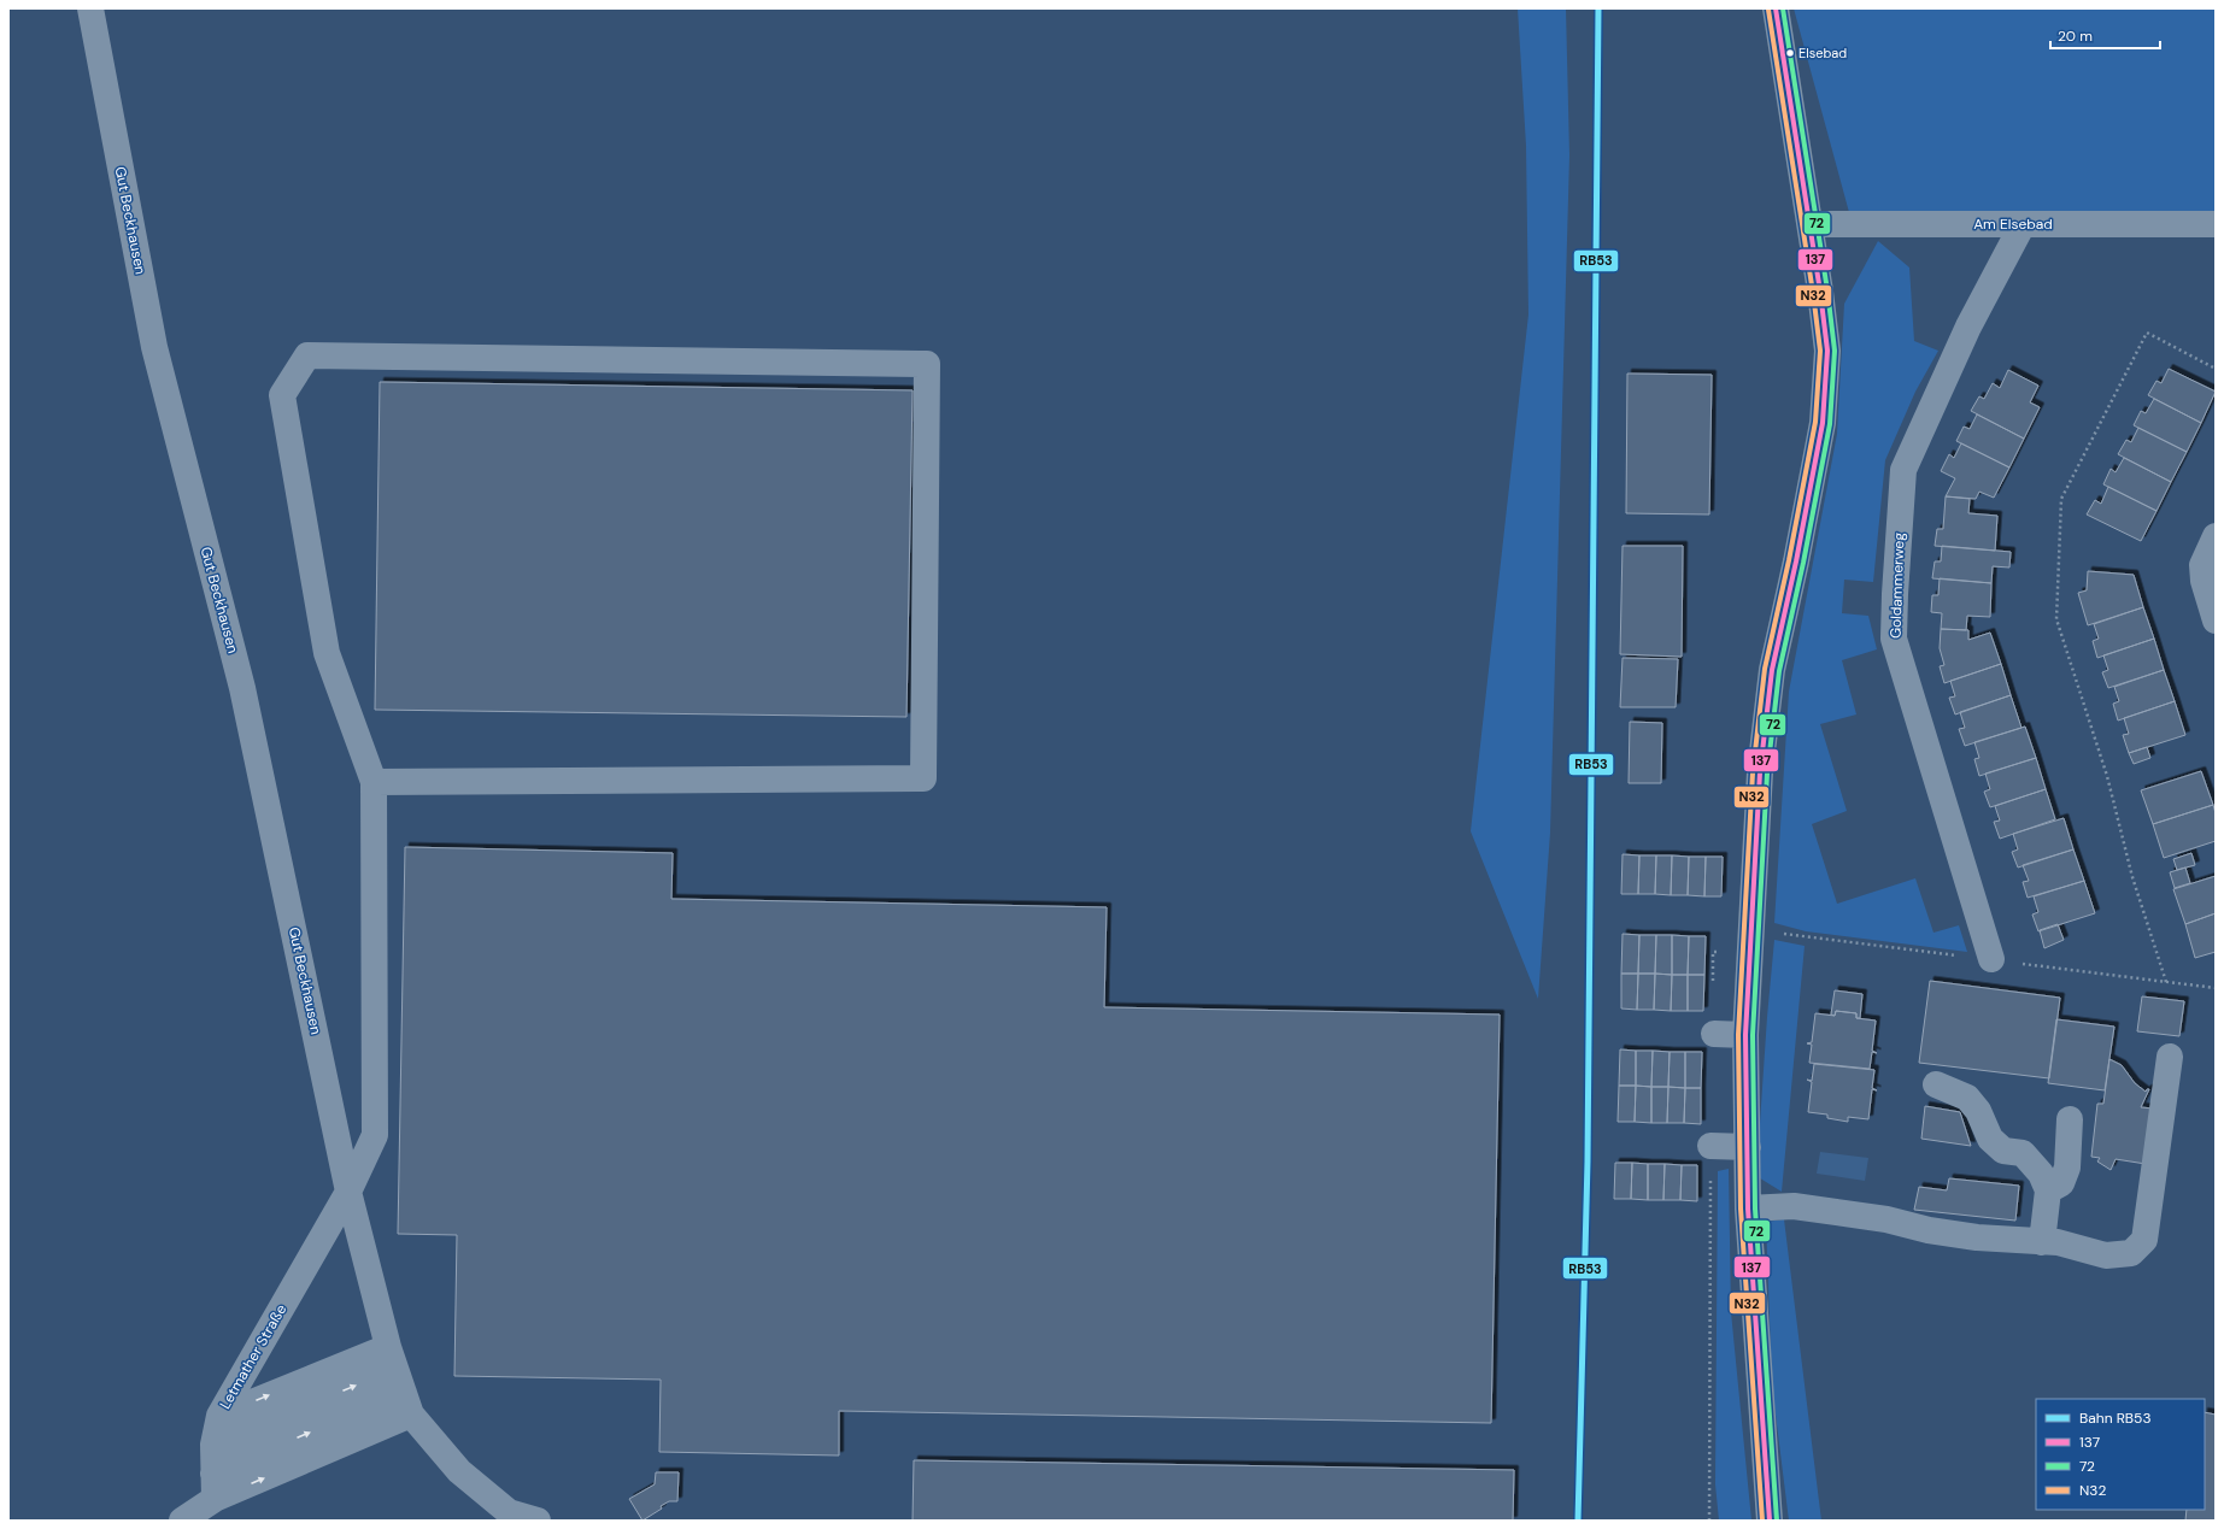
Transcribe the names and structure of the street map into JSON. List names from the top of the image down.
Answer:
{
  "streets": {
    "street": [
      "Gut Beckhausen",
      "Am Elsebad",
      "Goldammerweg",
      "Letmather Straße"
    ]
  },
  "crossings": [
    ["Gut Beckhausen", "Letmather Straße"],
    ["Am Elsebad", "Goldammerweg"]
  ],
  "places": ["Elsebad"],
  "lines": [
    "rail line RB53",
    "transit line 137",
    "transit line 72",
    "transit line N32"
  ],
  "legend": [
    "Bahn RB53",
    "137",
    "72",
    "N32"
  ],
  "scale_bar": "20 m"
}
